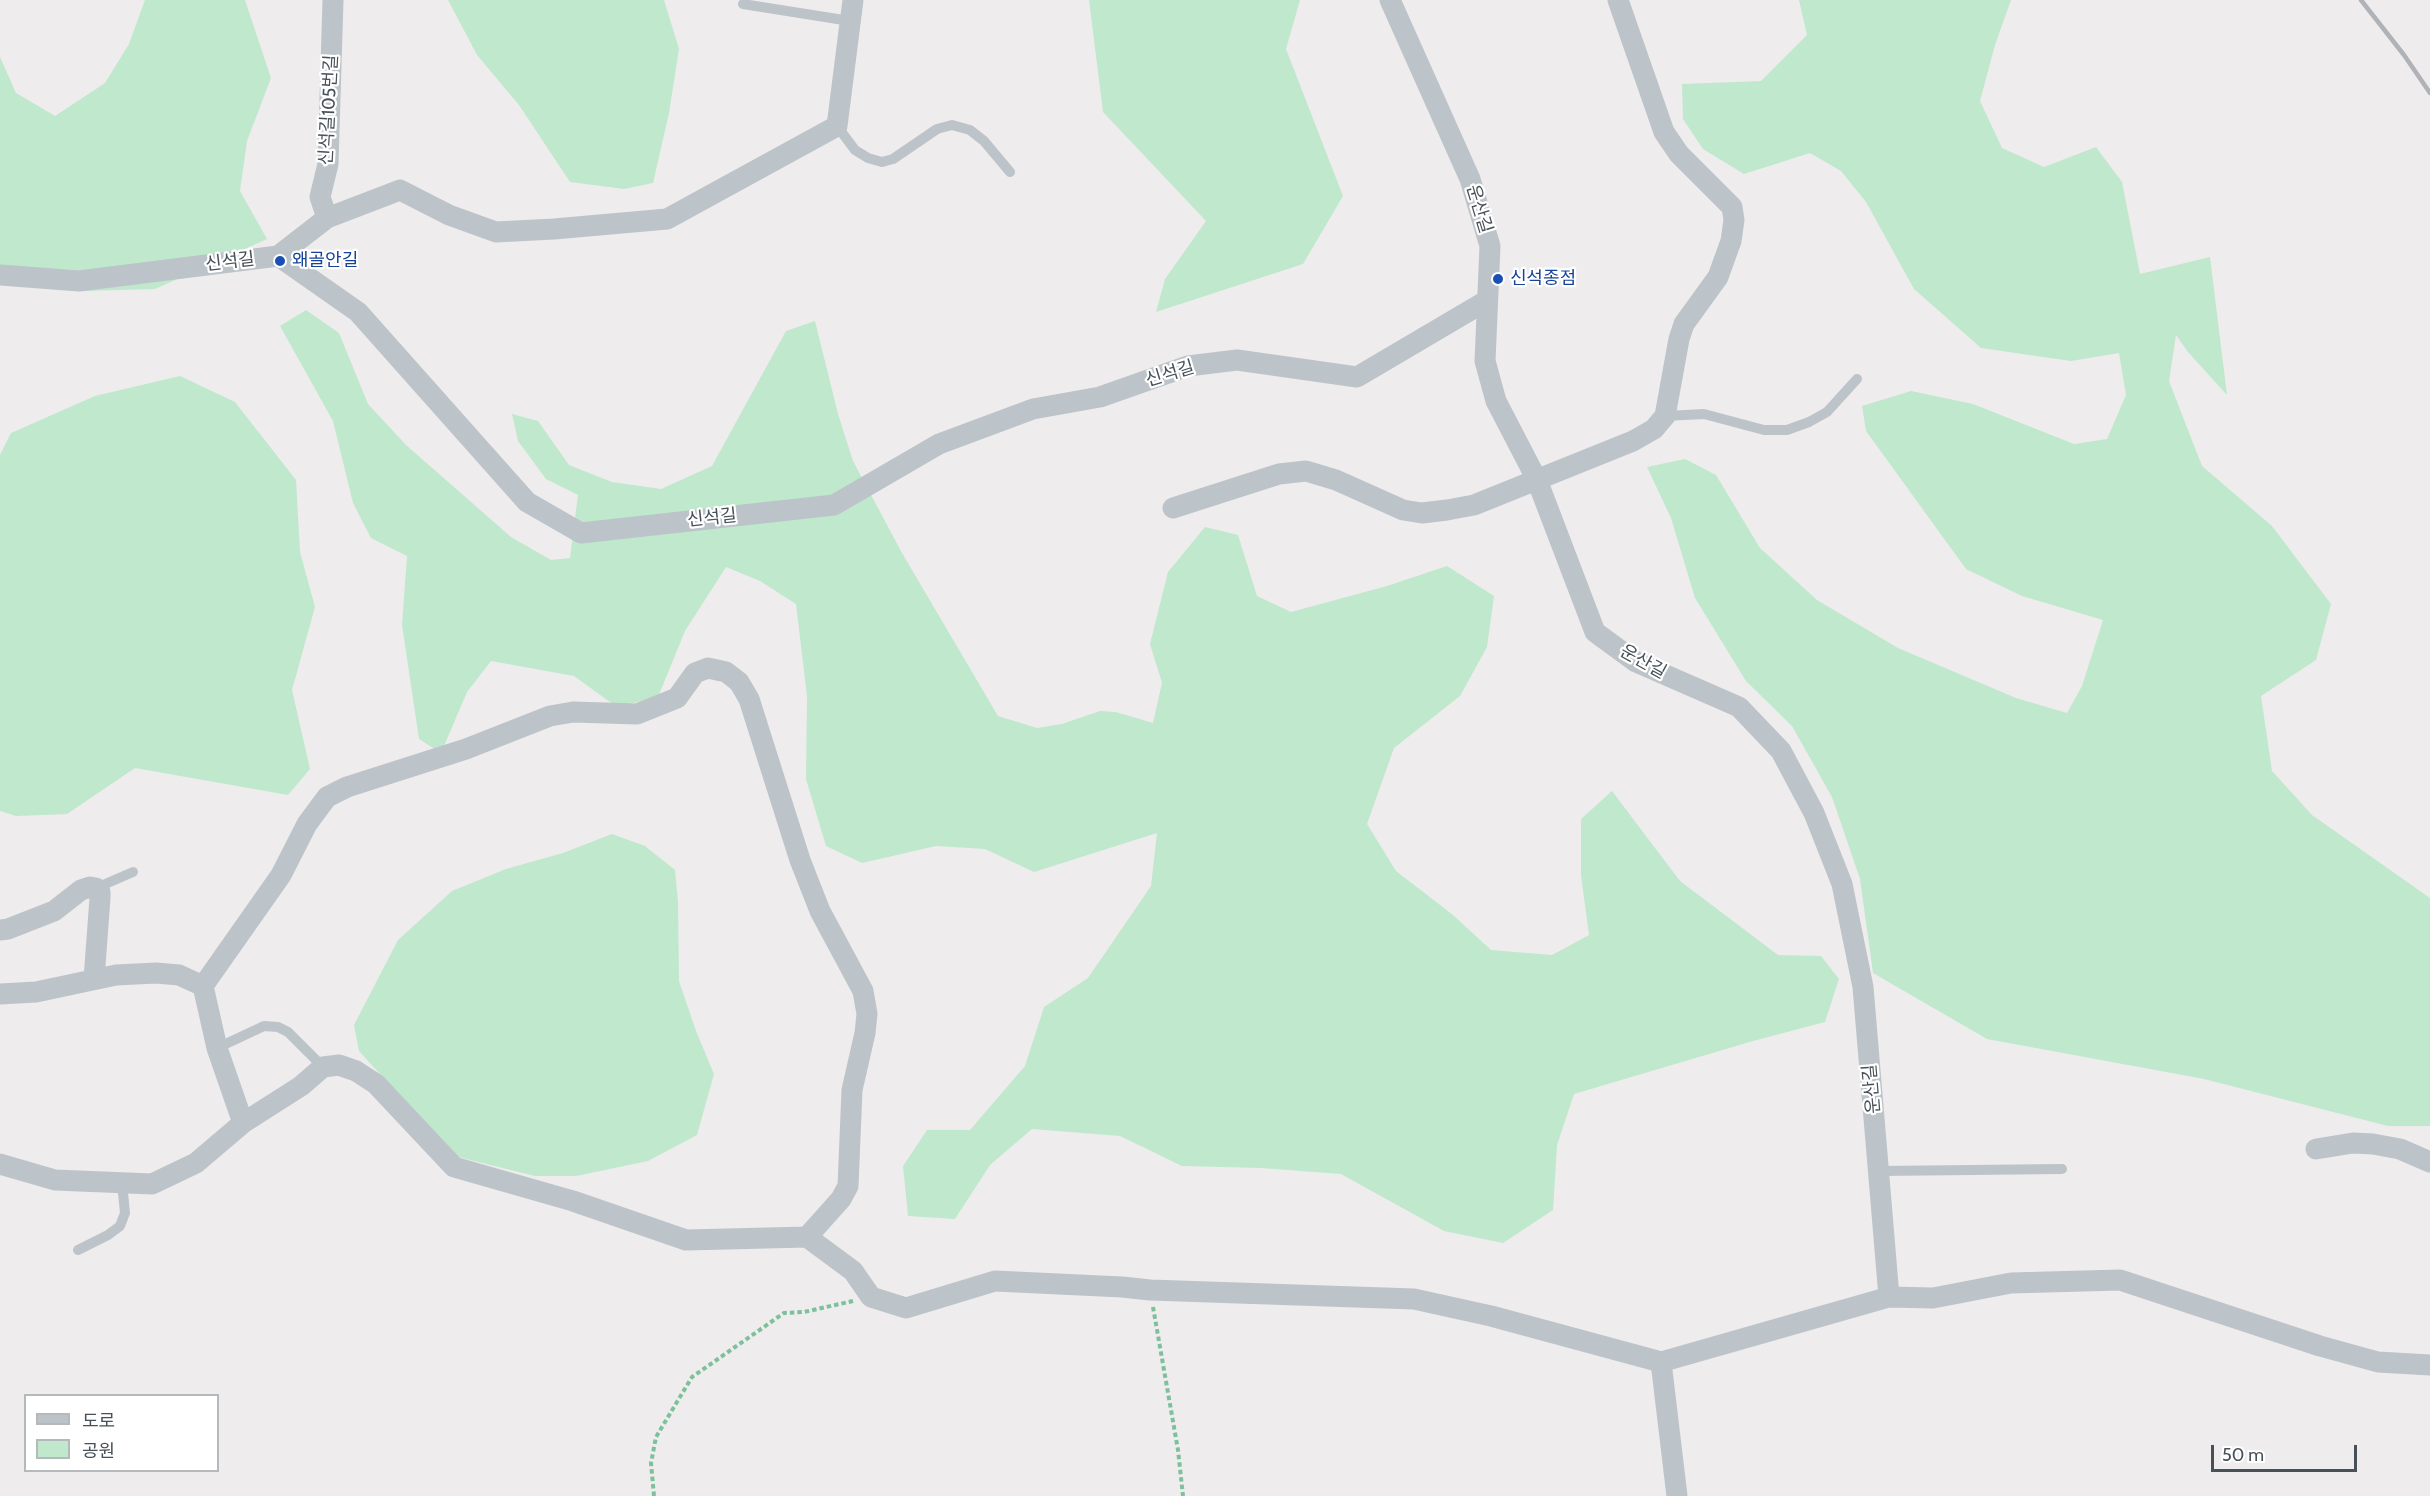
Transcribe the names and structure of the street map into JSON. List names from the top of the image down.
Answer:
{
  "streets": {
    "street": ["신석길105번길", "운산길", "신석길"]
  },
  "crossings": [
    ["운산길", "신석길"]
  ],
  "places": ["왜골안길", "신석종점"],
  "legend": ["도로", "공원"],
  "scale_bar": "50 m"
}
